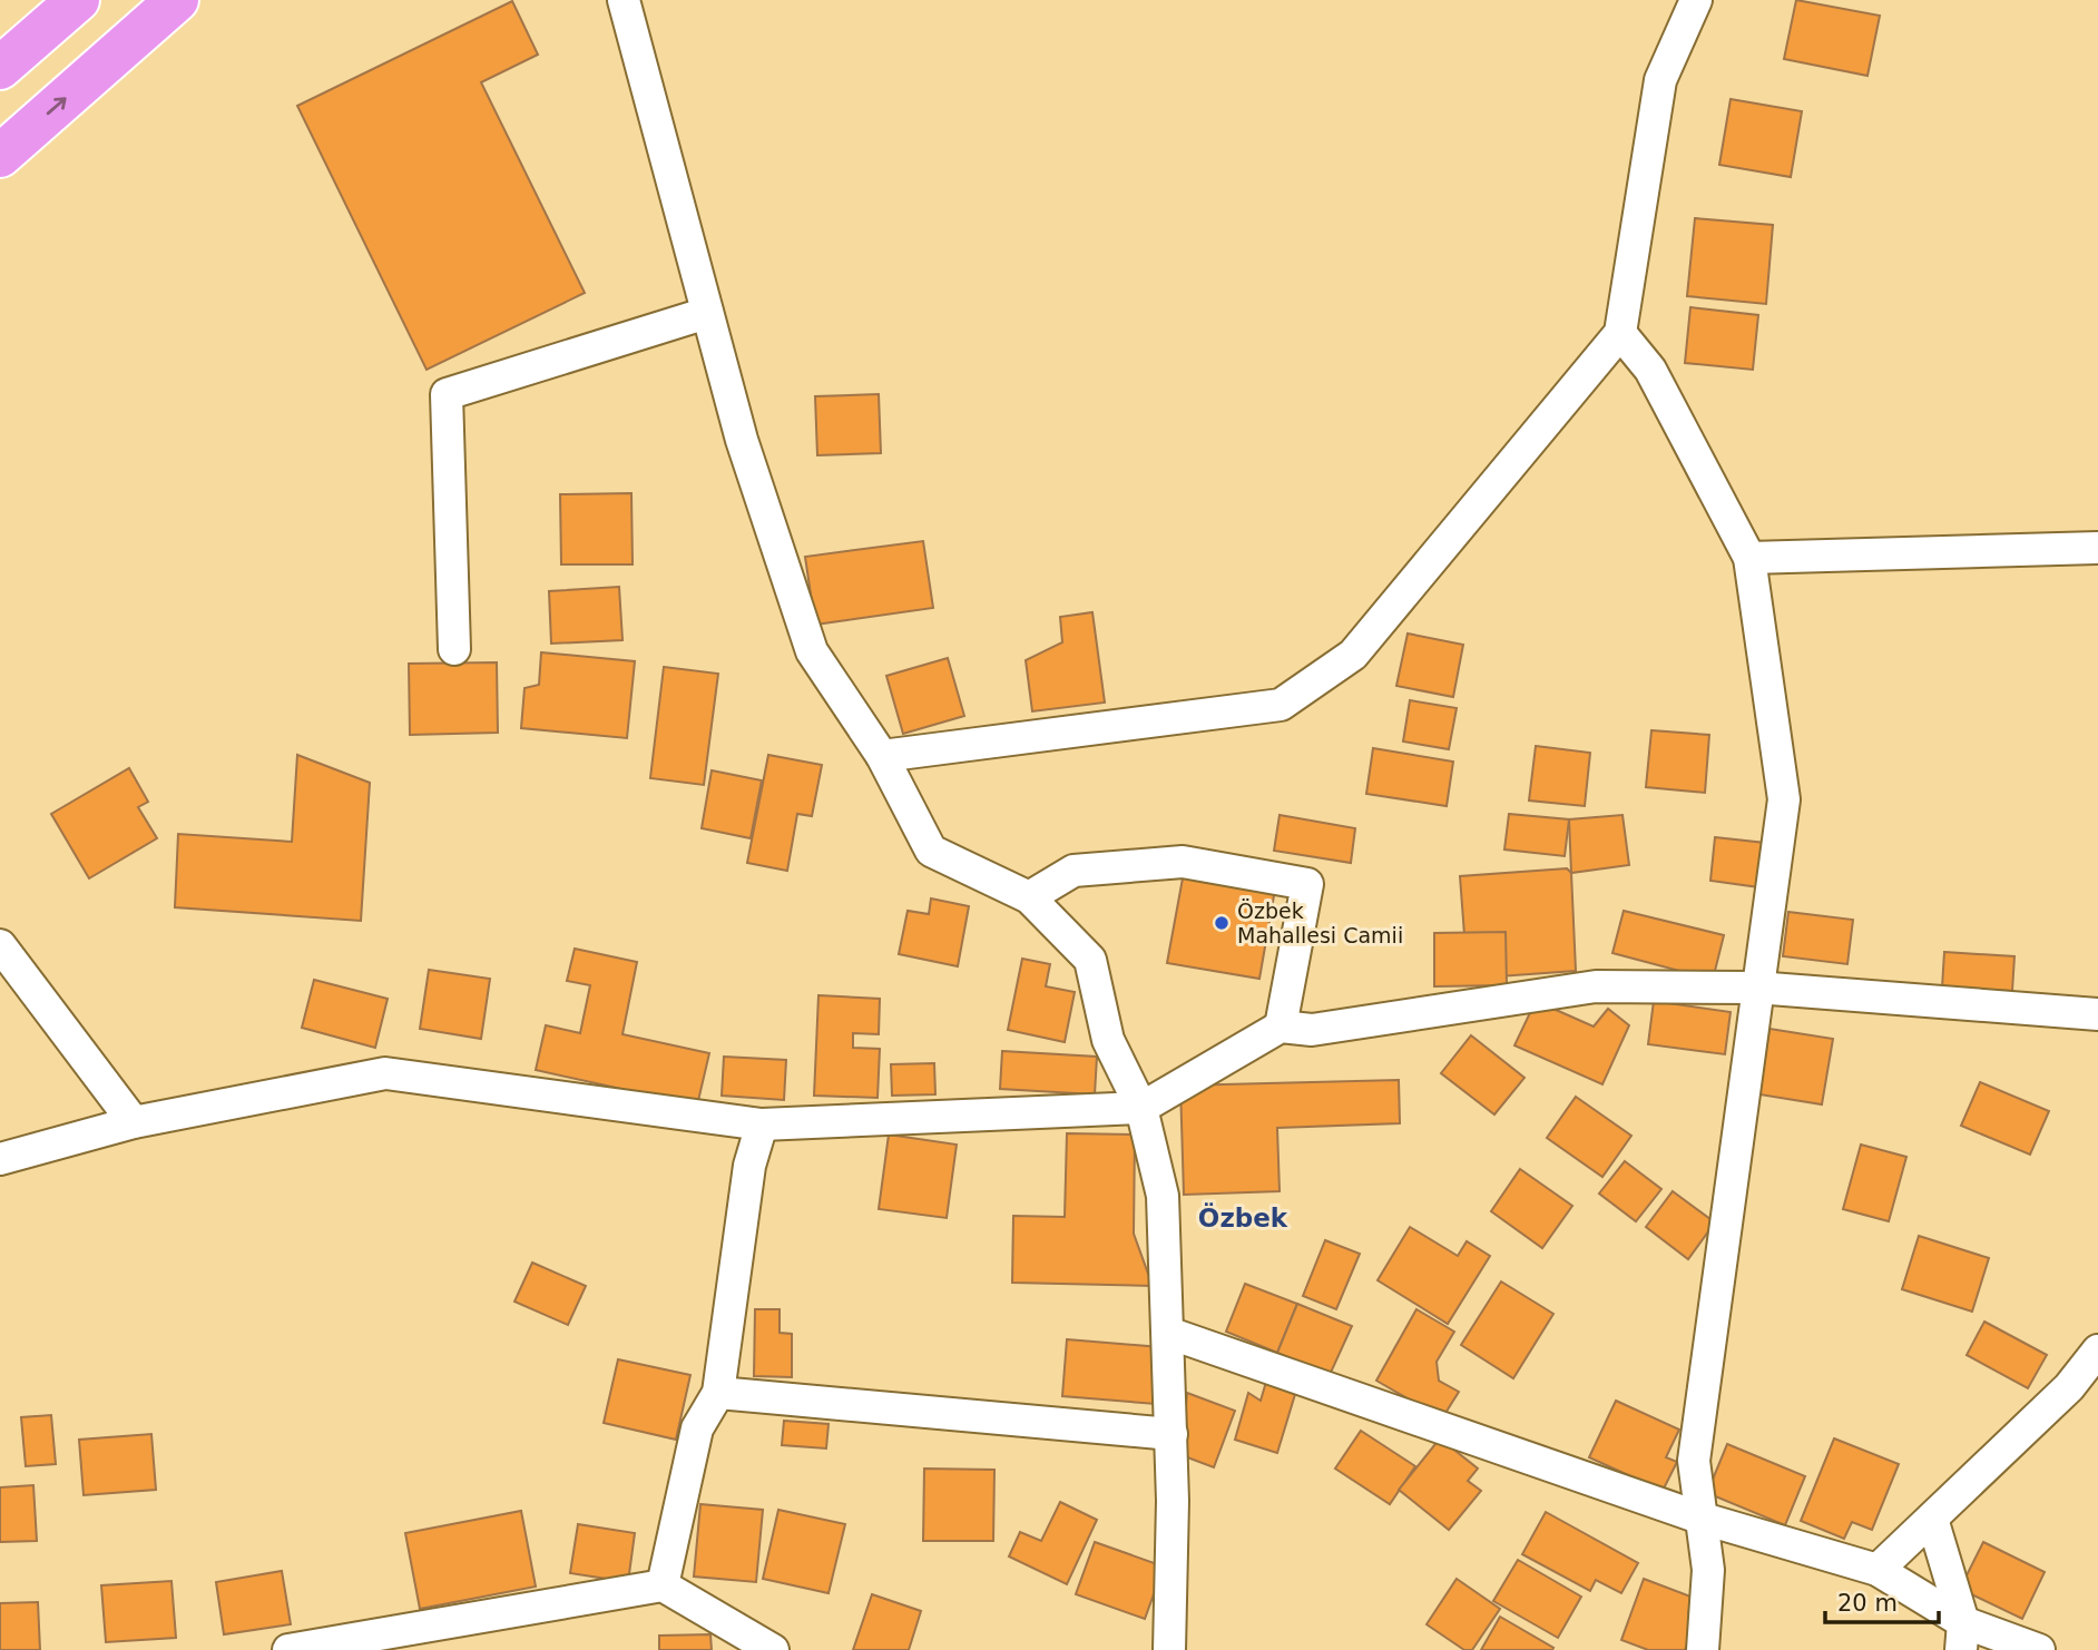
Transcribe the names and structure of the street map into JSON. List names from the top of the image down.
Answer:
{
  "districts": ["Özbek"],
  "places": ["Özbek Mahallesi Camii"],
  "scale_bar": "20 m"
}
